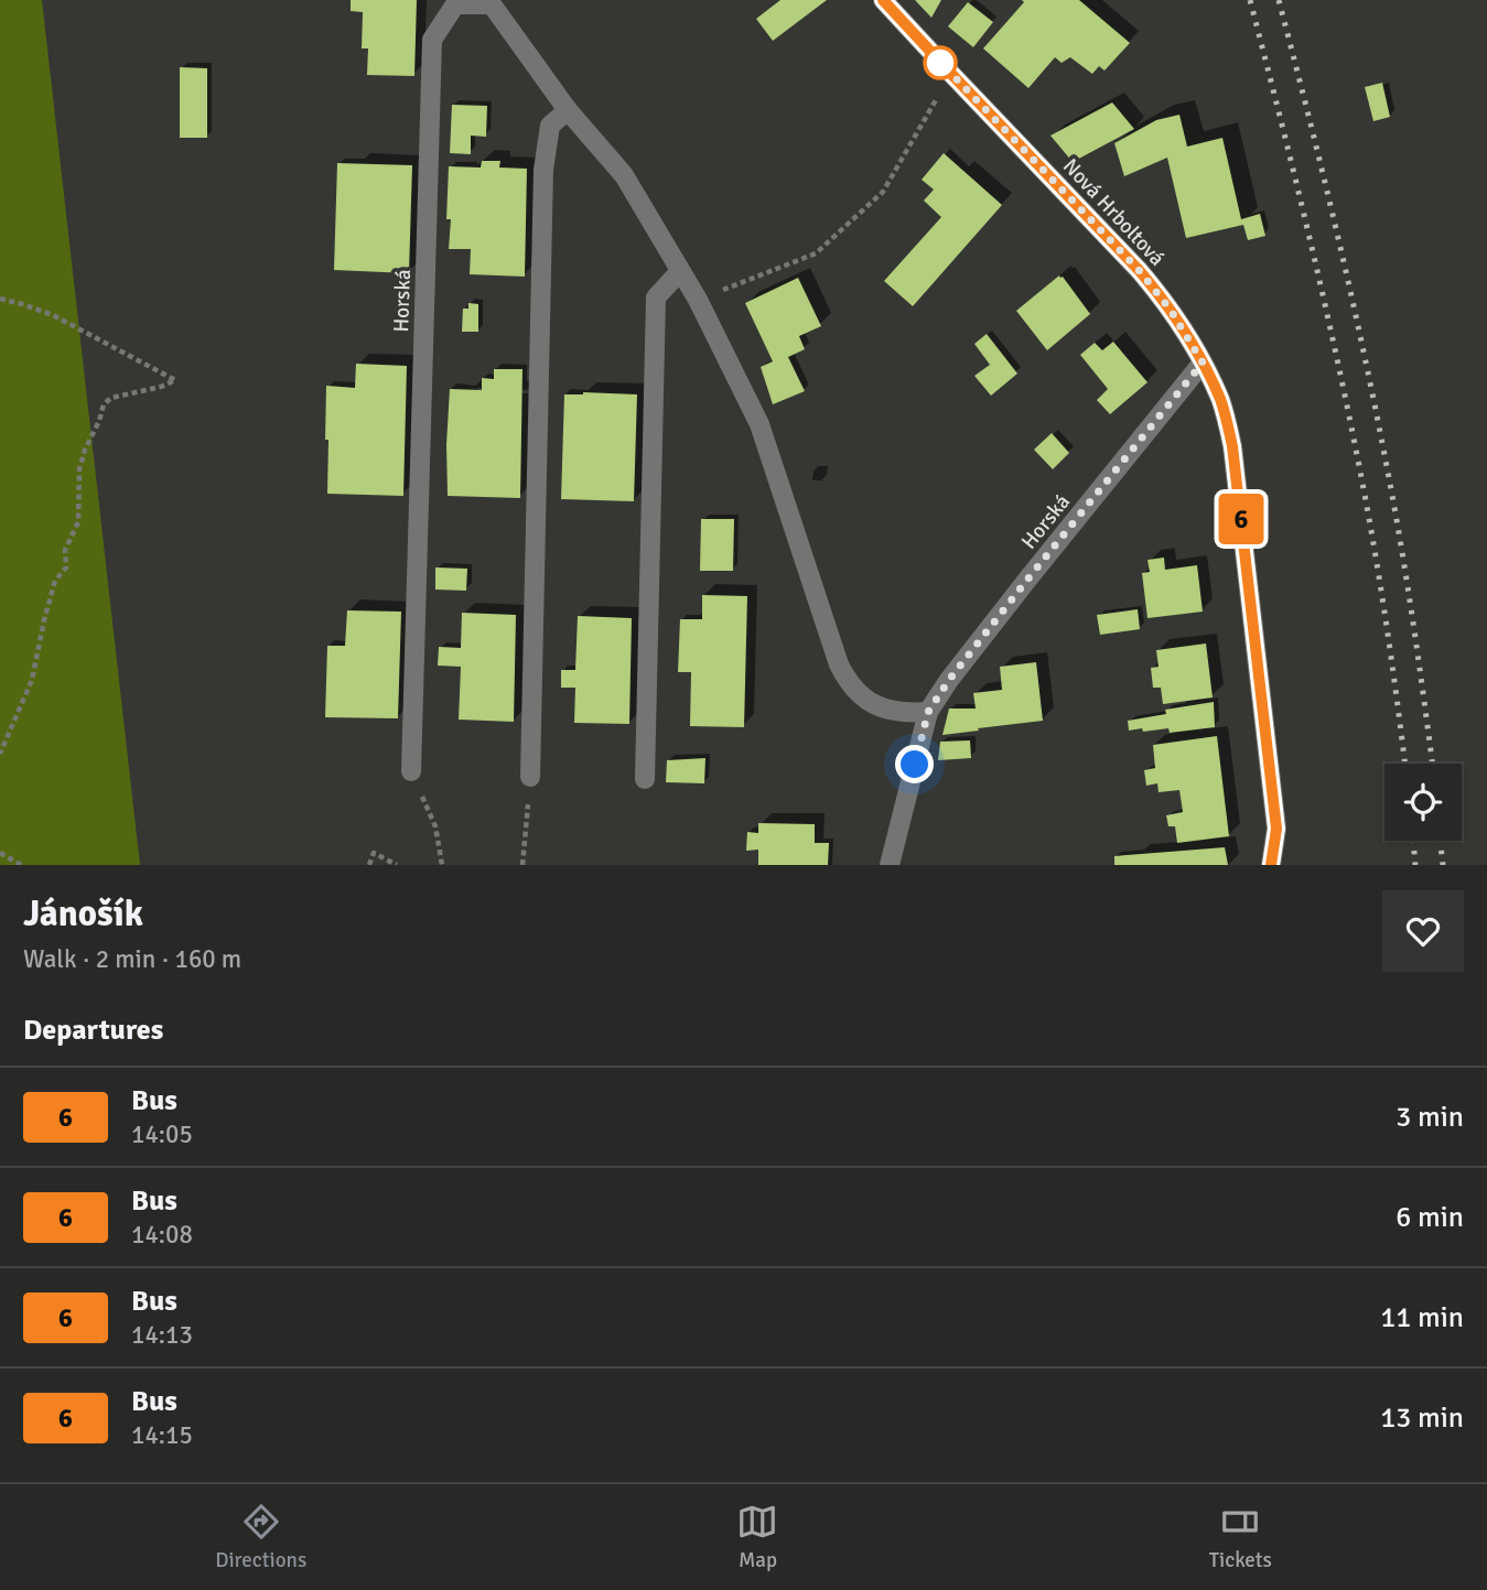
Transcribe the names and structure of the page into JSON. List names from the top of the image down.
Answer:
{
  "streets": {
    "street": ["Nová Hrboltová", "Horská"]
  },
  "crossings": [
    ["Nová Hrboltová", "Horská"]
  ],
  "lines": ["bus line 6"],
  "page": {
    "on_map": "6",
    "heading": [
      ["Jánošík", "Walk · 2 min · 160 m"],
      "Departures"
    ],
    "list": [
      {
        "mark": "6",
        "name": "Bus",
        "note": "14:05",
        "value": "3 min"
      },
      {
        "mark": "6",
        "name": "Bus",
        "note": "14:08",
        "value": "6 min"
      },
      {
        "mark": "6",
        "name": "Bus",
        "note": "14:13",
        "value": "11 min"
      },
      {
        "mark": "6",
        "name": "Bus",
        "note": "14:15",
        "value": "13 min"
      }
    ],
    "tabs": ["Directions", "Map", "Tickets"]
  }
}
